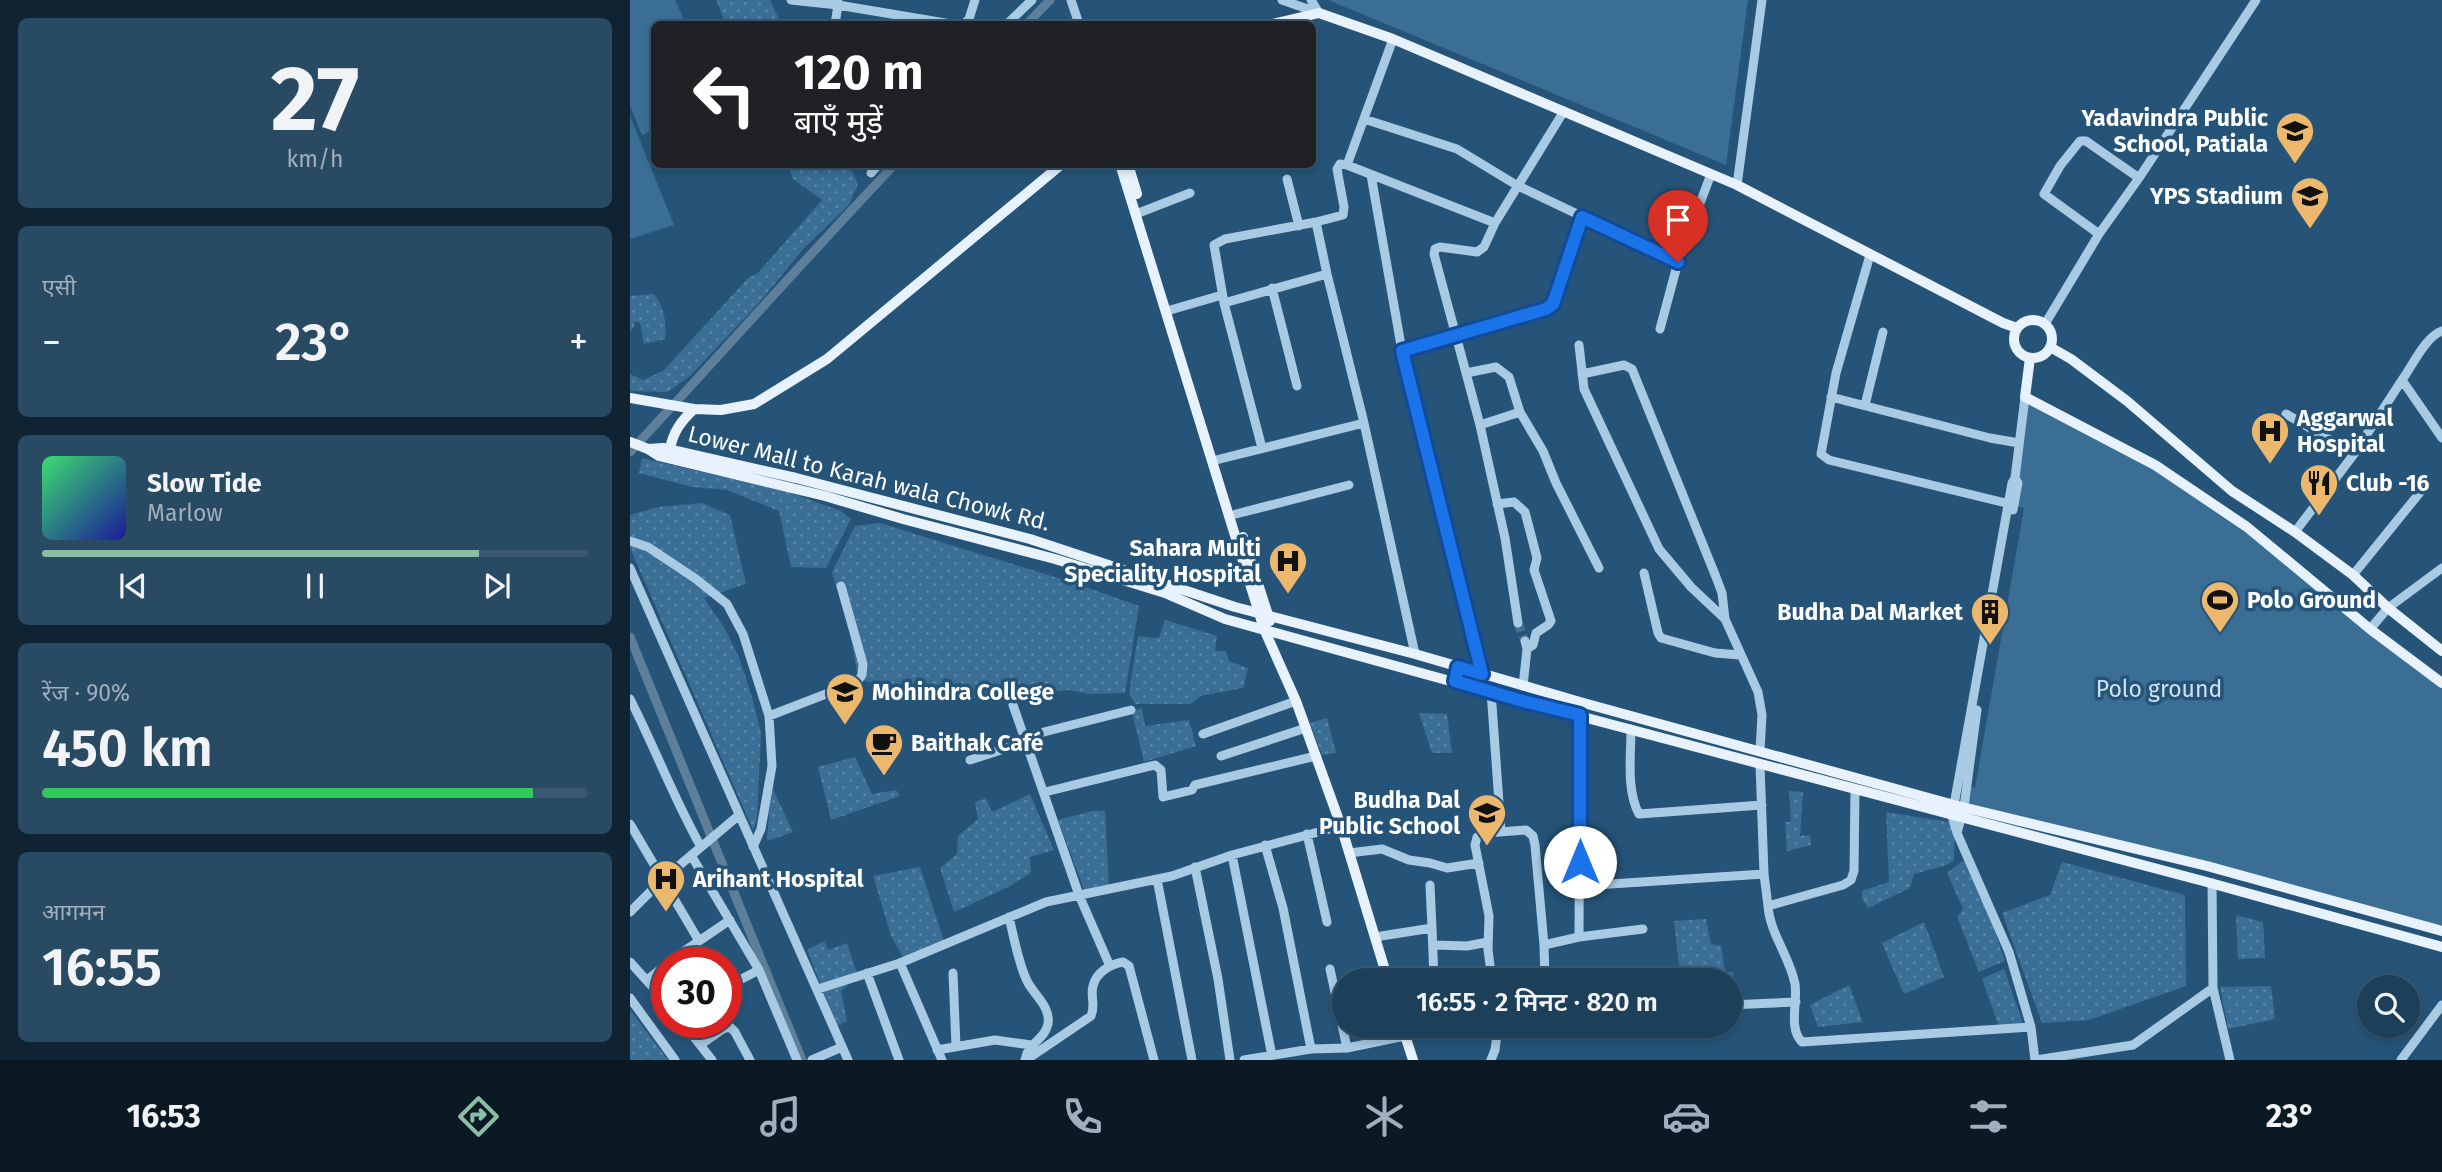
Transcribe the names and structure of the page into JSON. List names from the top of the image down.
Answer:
{
  "streets": {
    "main road": ["Lower Mall to Karah wala Chowk Rd."]
  },
  "parks": ["Polo ground"],
  "places": {
    "school or university": [
      "Yadavindra Public School, Patiala",
      "YPS Stadium",
      "Mohindra College",
      "Budha Dal Public School"
    ],
    "hospital": ["Aggarwal Hospital", "Sahara Multi Speciality Hospital", "Arihant Hospital"],
    "restaurant": ["Club -16"],
    "sports": ["Polo Ground"],
    "building": ["Budha Dal Market"],
    "cafe": ["Baithak Café"]
  },
  "page": {
    "tile": [
      ["27", "km/h"],
      "एसी",
      ["रेंज · 90%", "450 km"],
      ["आगमन", "16:55"]
    ],
    "turn": ["120 m", "बाएँ मुड़ें"],
    "heat": ["−", "23°", "+"],
    "song": ["Slow Tide", "Marlow"],
    "limit": "30",
    "trip": "16:55 · 2 मिनट · 820 m",
    "tabs": ["16:53", "23°"]
  }
}
